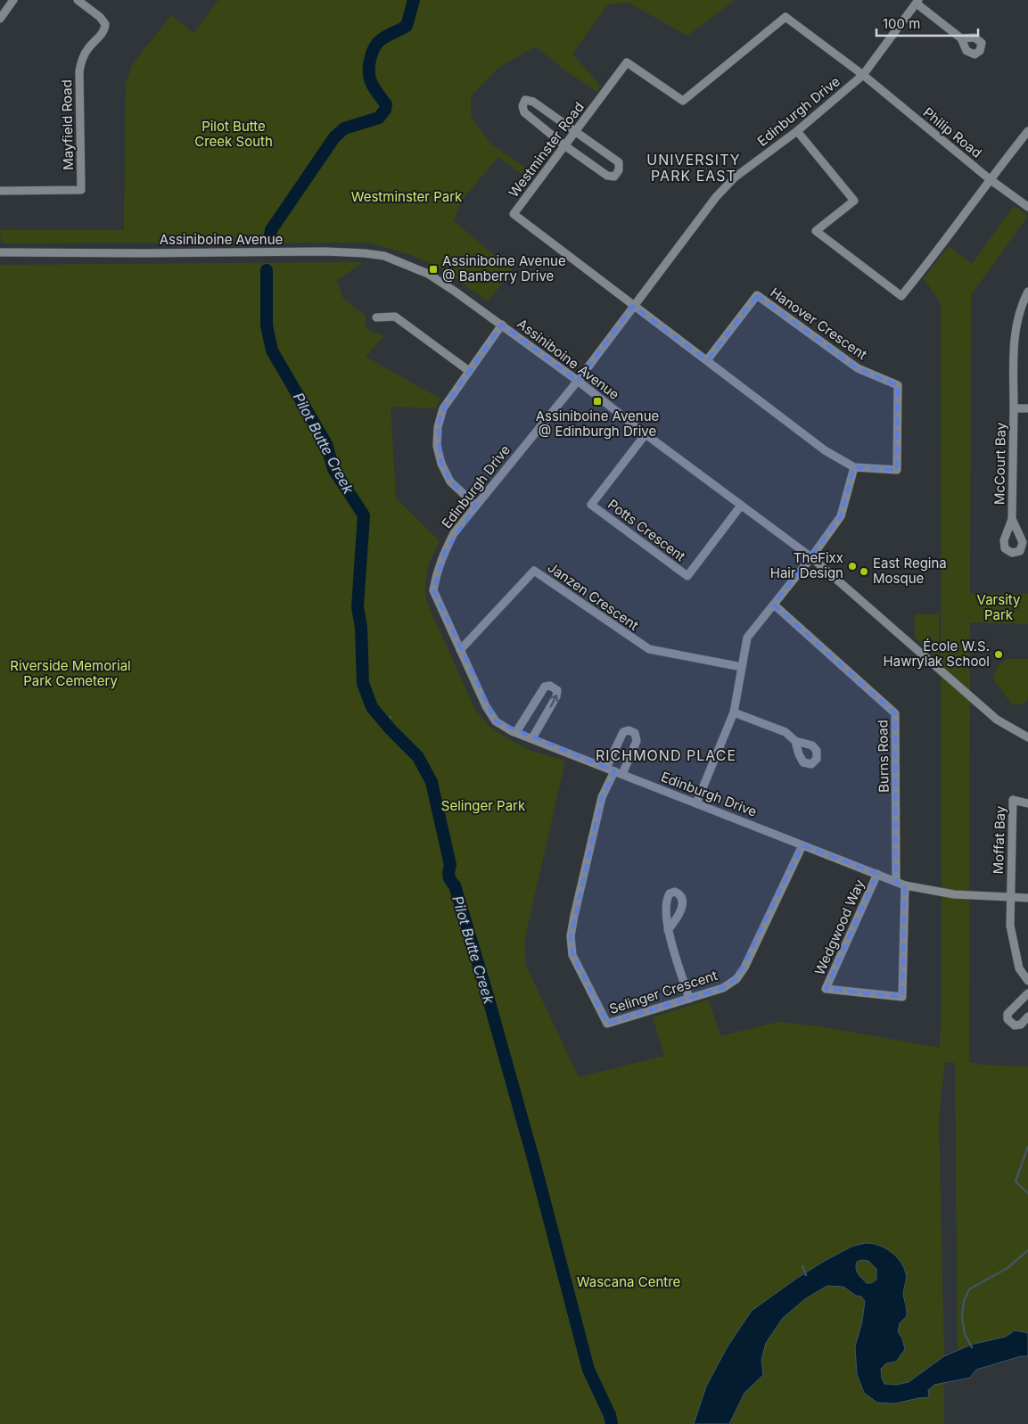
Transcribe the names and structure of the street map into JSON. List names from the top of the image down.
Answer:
{
  "streets": {
    "street": [
      "Edinburgh Drive",
      "Mayfield Road",
      "Philip Road",
      "Westminster Road",
      "Assiniboine Avenue",
      "Hanover Crescent",
      "McCourt Bay",
      "Potts Crescent",
      "Janzen Crescent",
      "Burns Road",
      "Moffat Bay",
      "Wedgwood Way",
      "Selinger Crescent"
    ]
  },
  "crossings": [
    ["Edinburgh Drive", "Philip Road"],
    ["Edinburgh Drive", "Westminster Road"],
    ["Edinburgh Drive", "Assiniboine Avenue"],
    ["Edinburgh Drive", "Janzen Crescent"],
    ["Edinburgh Drive", "Burns Road"],
    ["Edinburgh Drive", "Moffat Bay"],
    ["Edinburgh Drive", "Wedgwood Way"],
    ["Edinburgh Drive", "Selinger Crescent"],
    ["Philip Road", "Westminster Road"],
    ["Westminster Road", "Hanover Crescent"],
    ["Assiniboine Avenue", "Potts Crescent"]
  ],
  "districts": ["UNIVERSITY PARK EAST", "RICHMOND PLACE"],
  "water": ["Pilot Butte Creek"],
  "parks": [
    "Pilot Butte Creek South",
    "Westminster Park",
    "Varsity Park",
    "Riverside Memorial Park Cemetery",
    "Selinger Park",
    "Wascana Centre"
  ],
  "places": {
    "transit": ["Assiniboine Avenue @ Banberry Drive", "Assiniboine Avenue @ Edinburgh Drive"],
    "other": ["TheFixx Hair Design", "East Regina Mosque", "École W.S. Hawrylak School"]
  },
  "scale_bar": "100 m"
}
